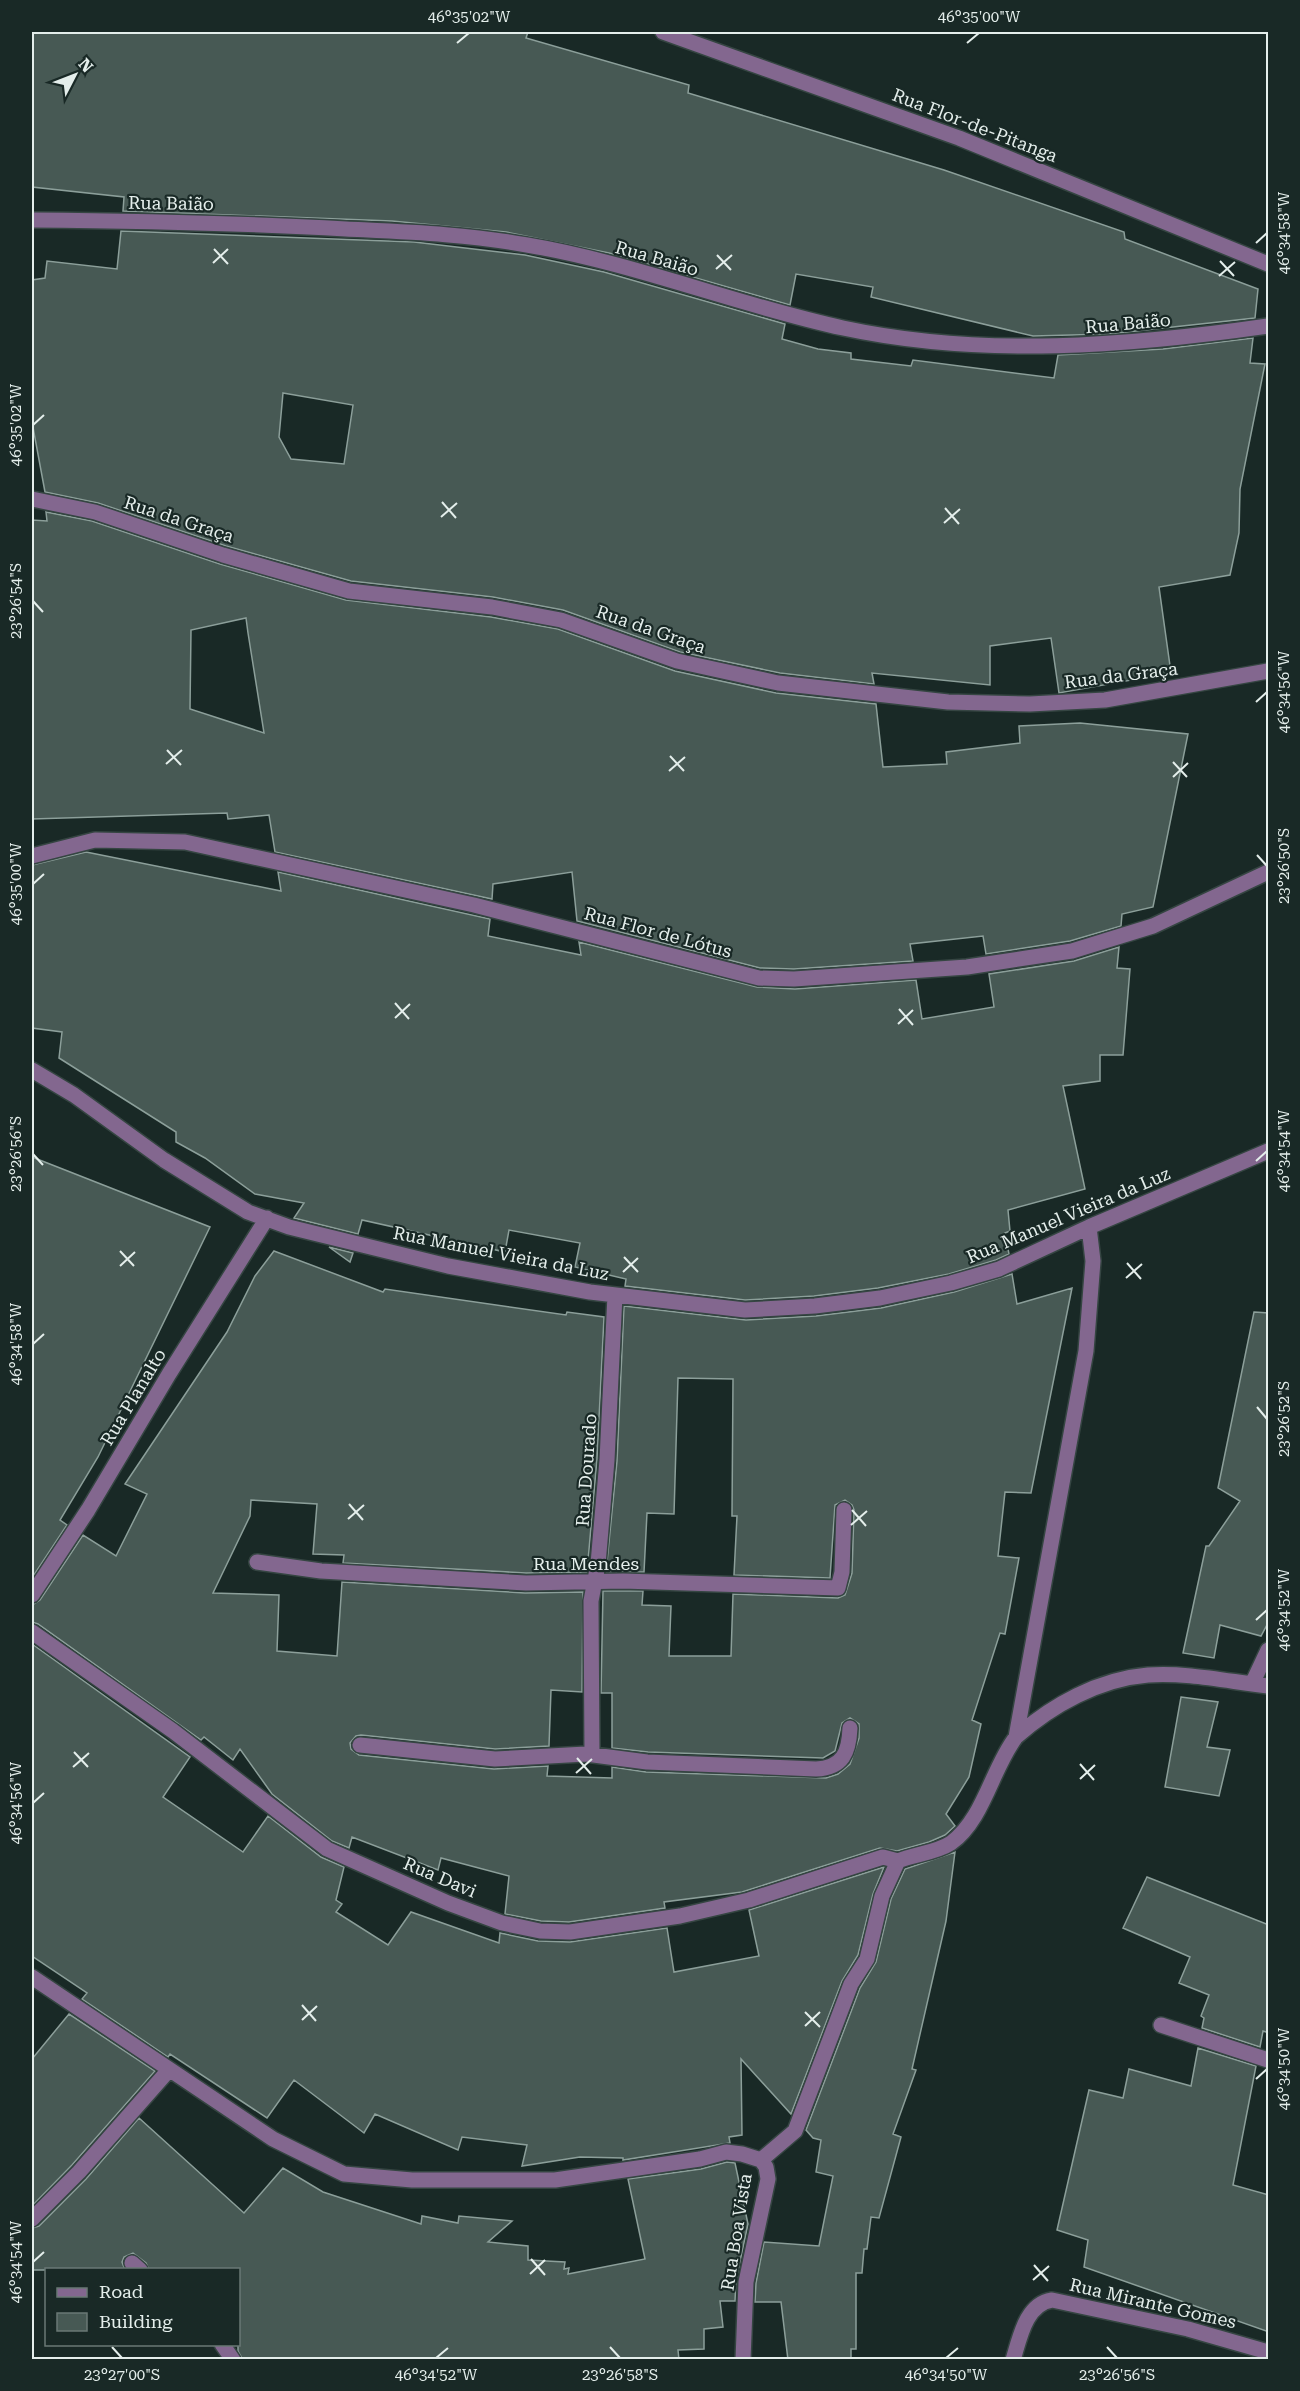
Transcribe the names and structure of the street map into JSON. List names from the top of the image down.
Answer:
{
  "streets": {
    "street": [
      "Rua Flor-de-Pitanga",
      "Rua Baião",
      "Rua da Graça",
      "Rua Flor de Lótus",
      "Rua Manuel Vieira da Luz",
      "Rua Planalto",
      "Rua Dourado",
      "Rua Mendes",
      "Rua Davi",
      "Rua Boa Vista",
      "Rua Mirante Gomes"
    ]
  },
  "crossings": [
    ["Rua Manuel Vieira da Luz", "Rua Planalto"],
    ["Rua Manuel Vieira da Luz", "Rua Dourado"],
    ["Rua Dourado", "Rua Mendes"],
    ["Rua Davi", "Rua Boa Vista"]
  ],
  "legend": ["Road", "Building"],
  "north": "top right",
  "coordinates": [
    "46°35'02\"W",
    "46°35'00\"W",
    "46°34'58\"W",
    "23°26'54\"S",
    "46°34'56\"W",
    "23°26'50\"S",
    "46°34'54\"W",
    "23°26'56\"S",
    "23°26'52\"S",
    "46°34'52\"W",
    "46°34'50\"W",
    "23°27'00\"S",
    "23°26'58\"S"
  ]
}
